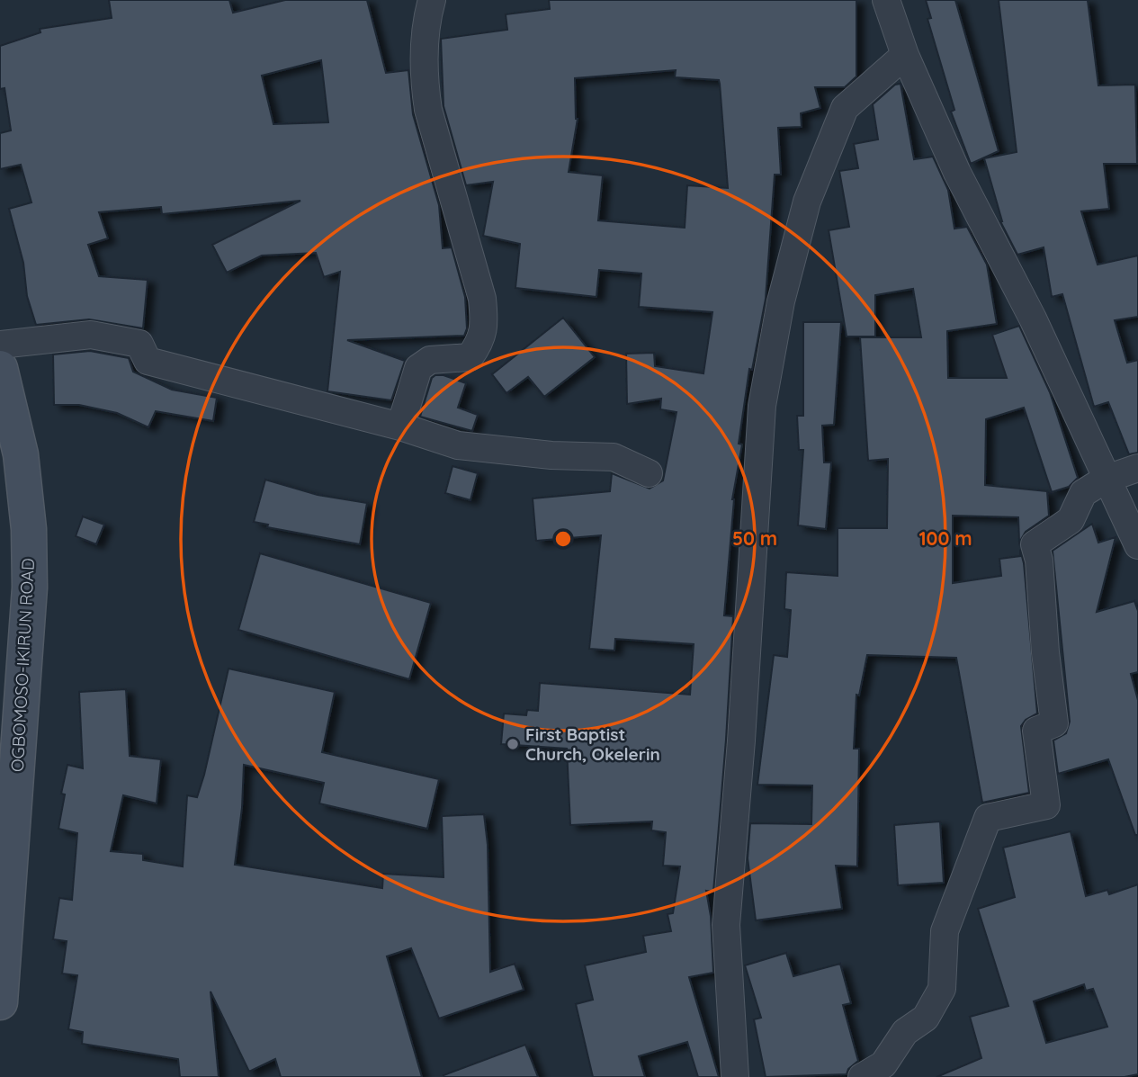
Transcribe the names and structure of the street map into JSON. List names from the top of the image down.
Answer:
{
  "streets": {
    "main road": ["OGBOMOSO-IKIRUN ROAD"]
  },
  "places": ["First Baptist Church, Okelerin"],
  "rings": ["50 m", "100 m"]
}
